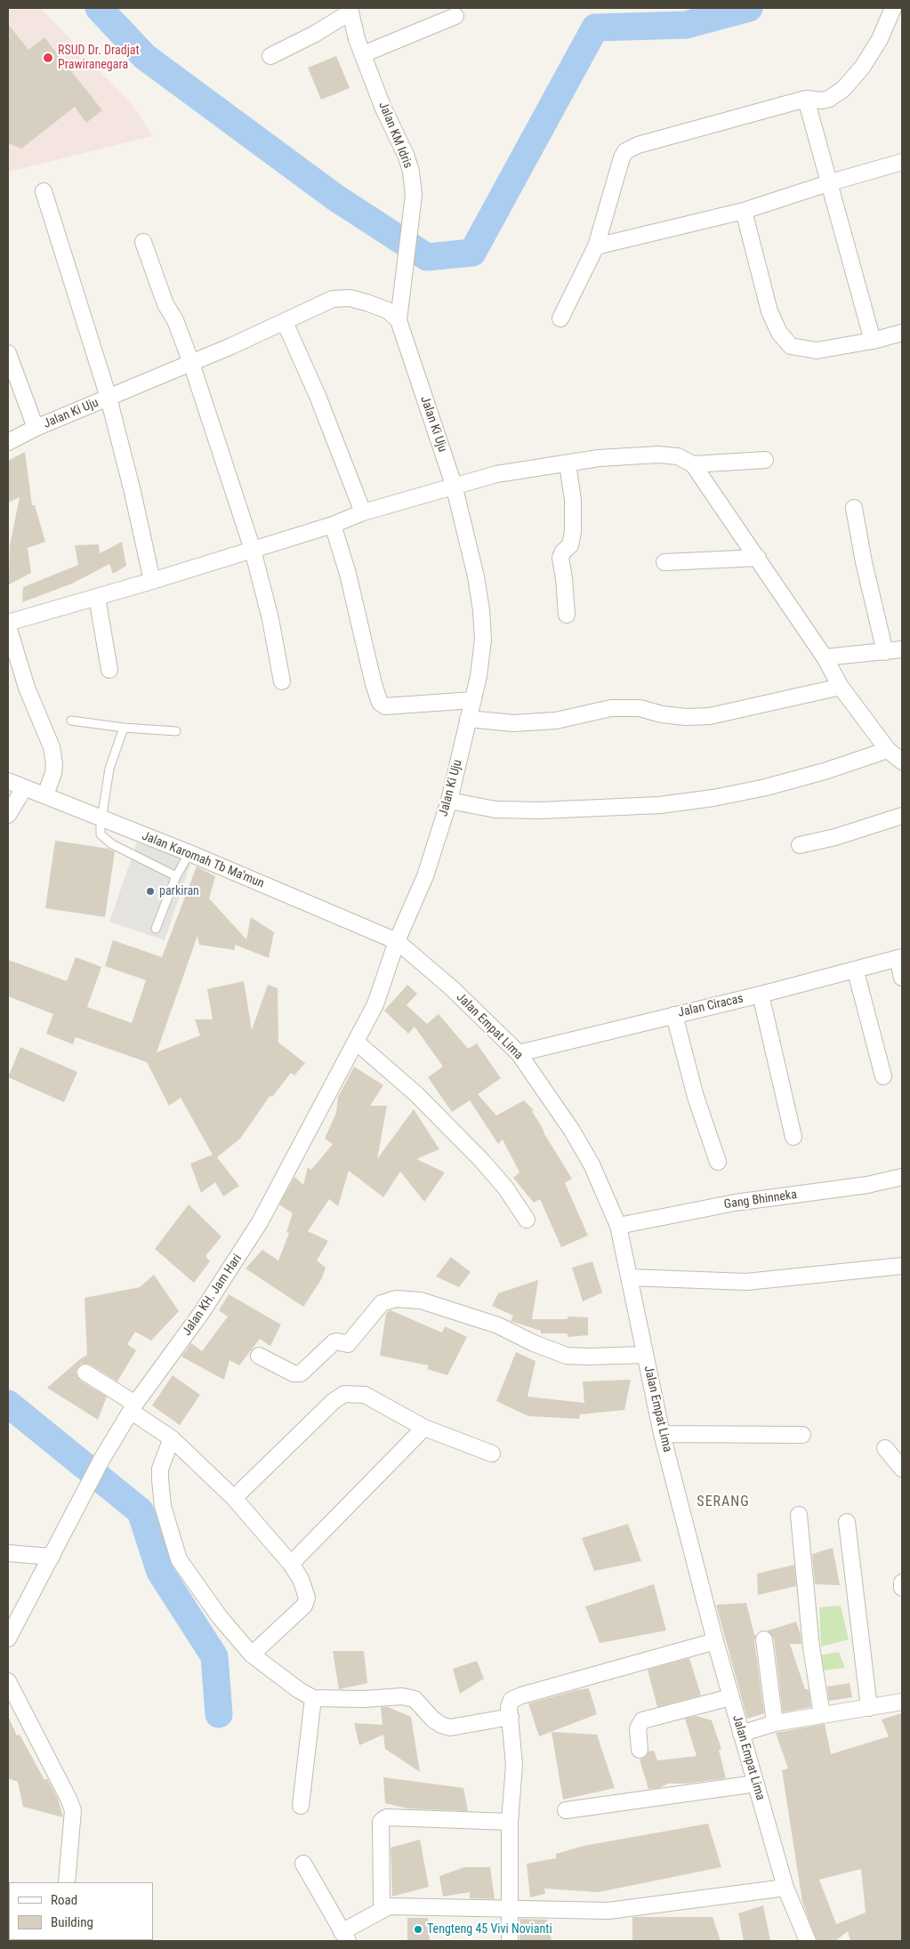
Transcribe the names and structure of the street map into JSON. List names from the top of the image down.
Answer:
{
  "streets": {
    "street": [
      "Jalan KM Idris",
      "Jalan Ki Uju",
      "Jalan Karomah Tb Ma'mun",
      "Jalan Ciracas",
      "Jalan Empat Lima",
      "Gang Bhinneka",
      "Jalan KH. Jam Hari"
    ]
  },
  "crossings": [
    ["Jalan KM Idris", "Jalan Ki Uju"],
    ["Jalan Ki Uju", "Jalan Karomah Tb Ma'mun"],
    ["Jalan Ki Uju", "Jalan Empat Lima"],
    ["Jalan Ki Uju", "Jalan KH. Jam Hari"],
    ["Jalan Karomah Tb Ma'mun", "Jalan Empat Lima"],
    ["Jalan Karomah Tb Ma'mun", "Jalan KH. Jam Hari"],
    ["Jalan Ciracas", "Jalan Empat Lima"],
    ["Jalan Empat Lima", "Gang Bhinneka"],
    ["Jalan Empat Lima", "Jalan KH. Jam Hari"]
  ],
  "districts": ["SERANG"],
  "places": ["RSUD Dr. Dradjat Prawiranegara", "parkiran", "Tengteng 45 Vivi Novianti"],
  "legend": ["Road", "Building"]
}
